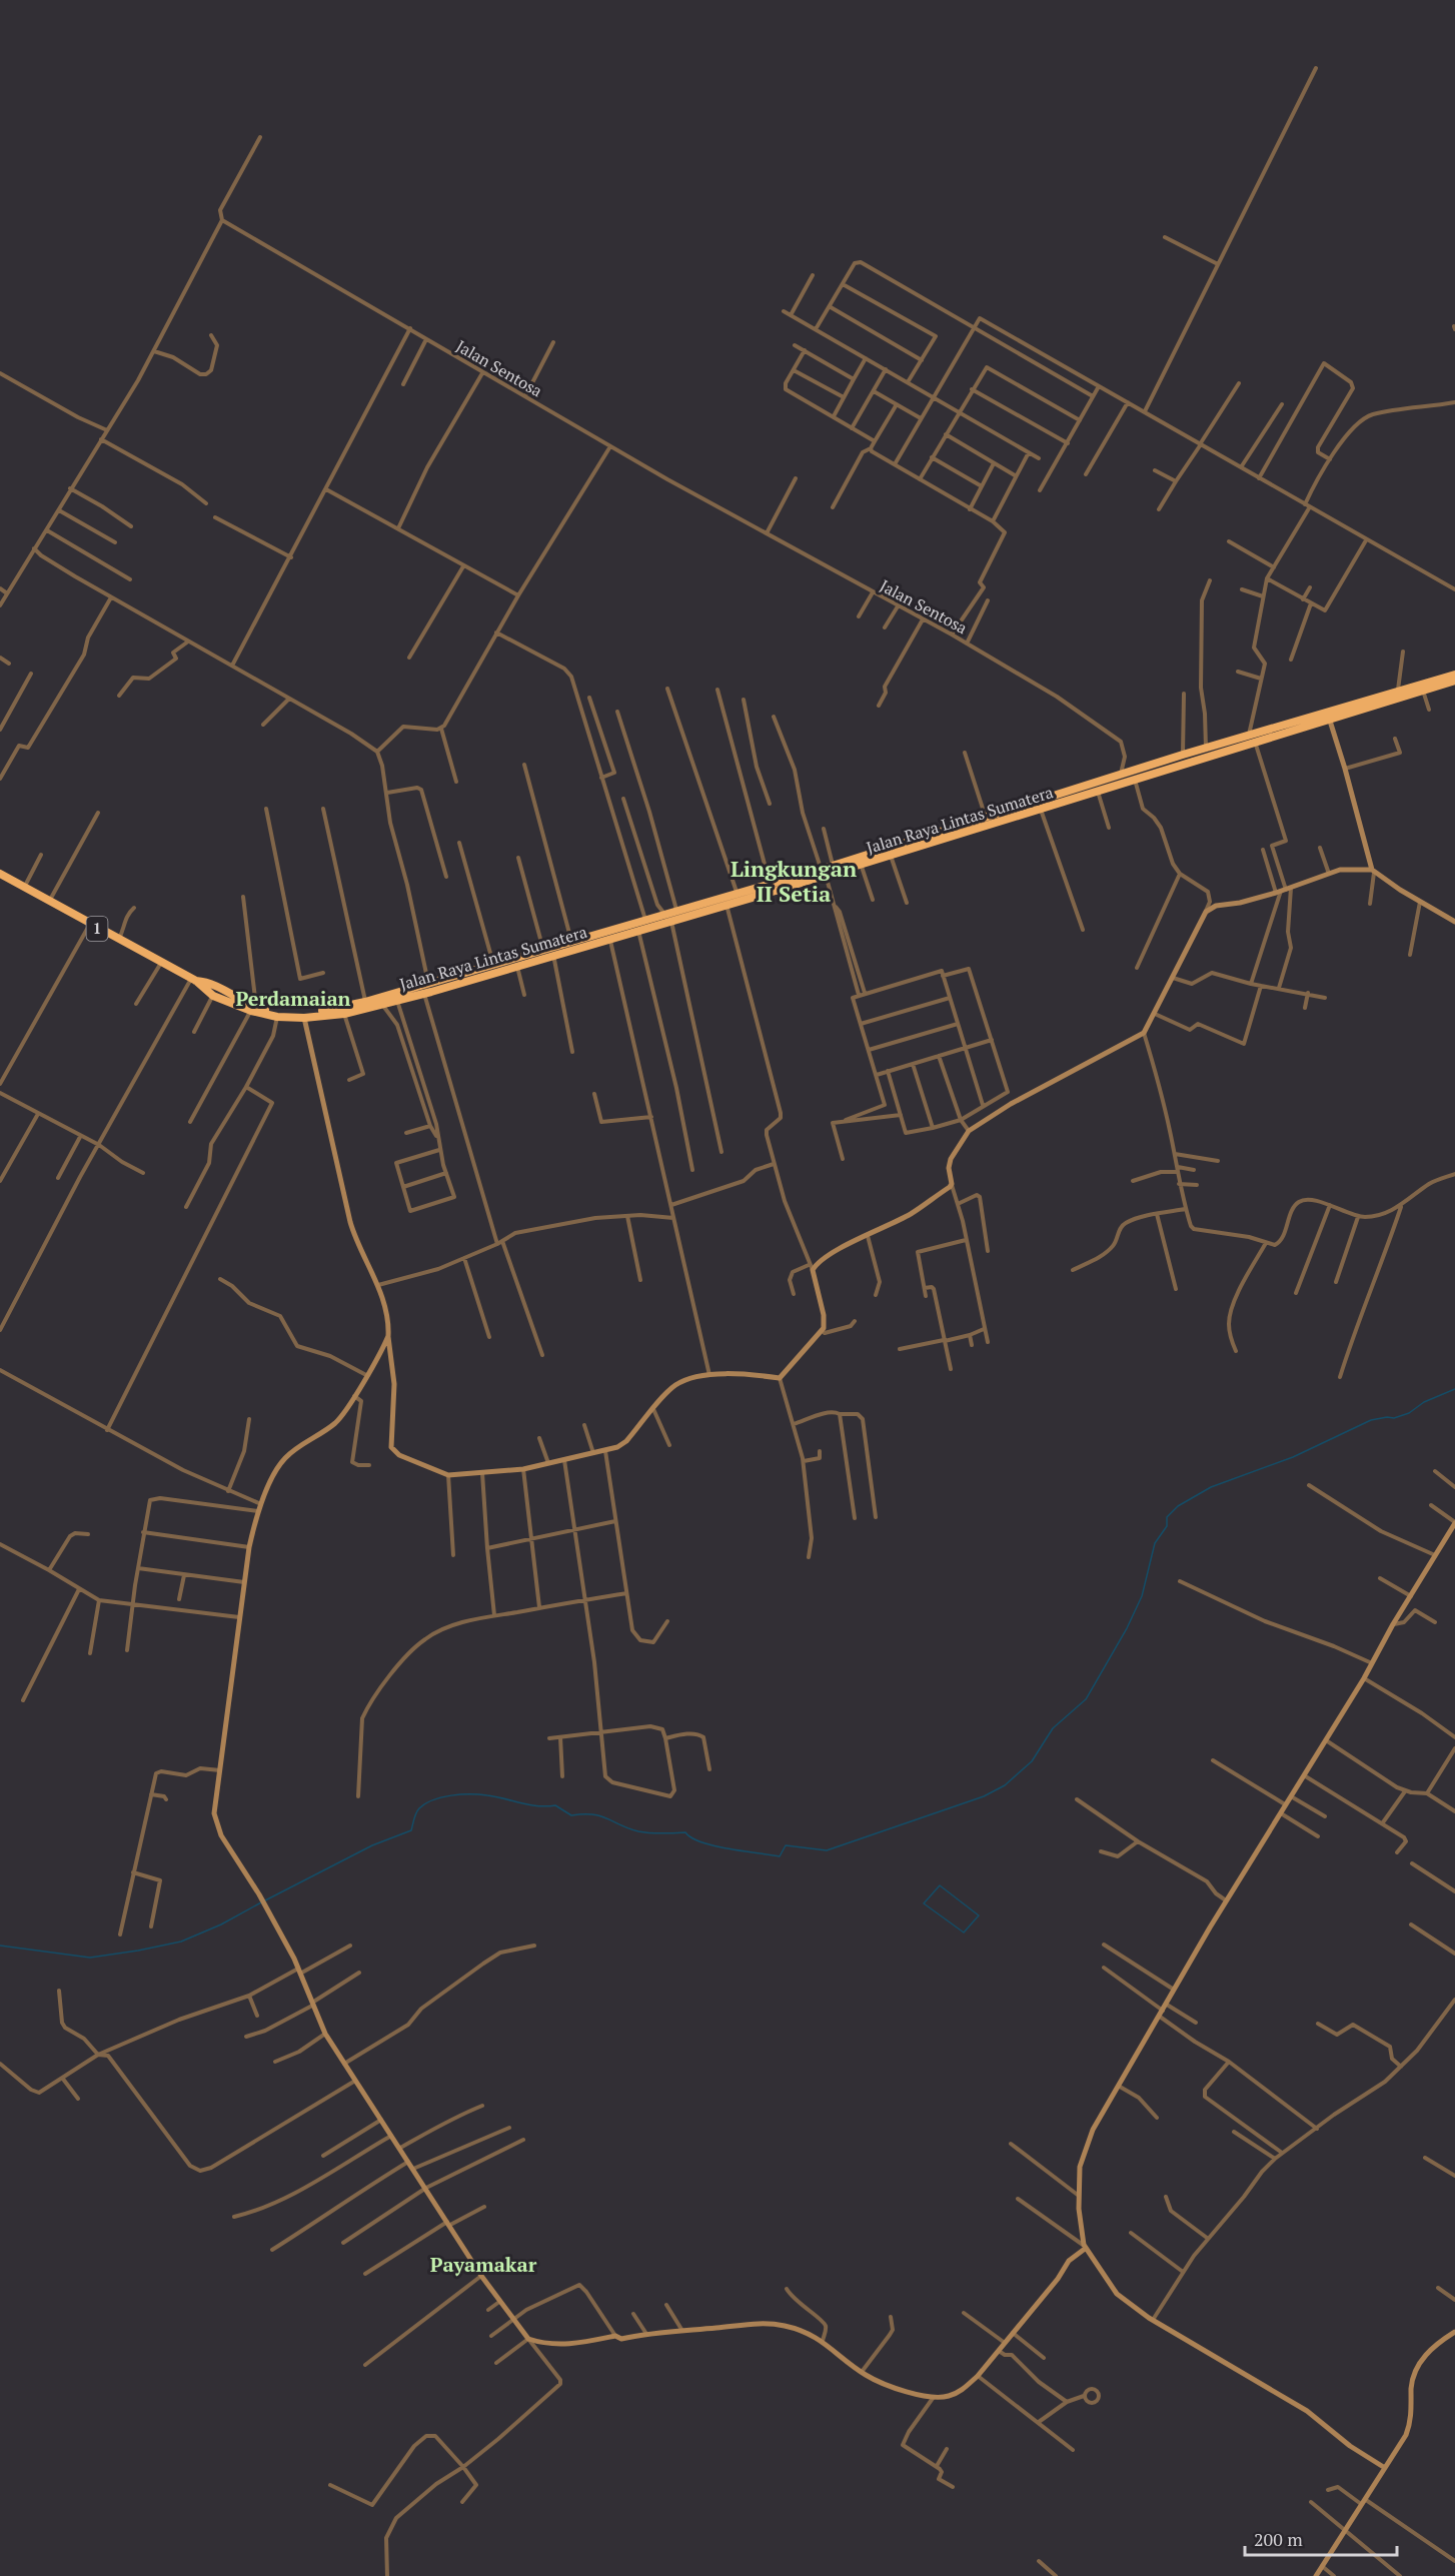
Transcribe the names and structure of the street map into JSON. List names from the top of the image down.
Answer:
{
  "streets": {
    "highway": ["Jalan Raya Lintas Sumatera", "1"],
    "street": ["Jalan Sentosa"]
  },
  "crossings": [
    ["Jalan Sentosa", "Jalan Raya Lintas Sumatera"]
  ],
  "districts": ["Lingkungan II Setia", "Perdamaian", "Payamakar"],
  "scale_bar": "200 m"
}
